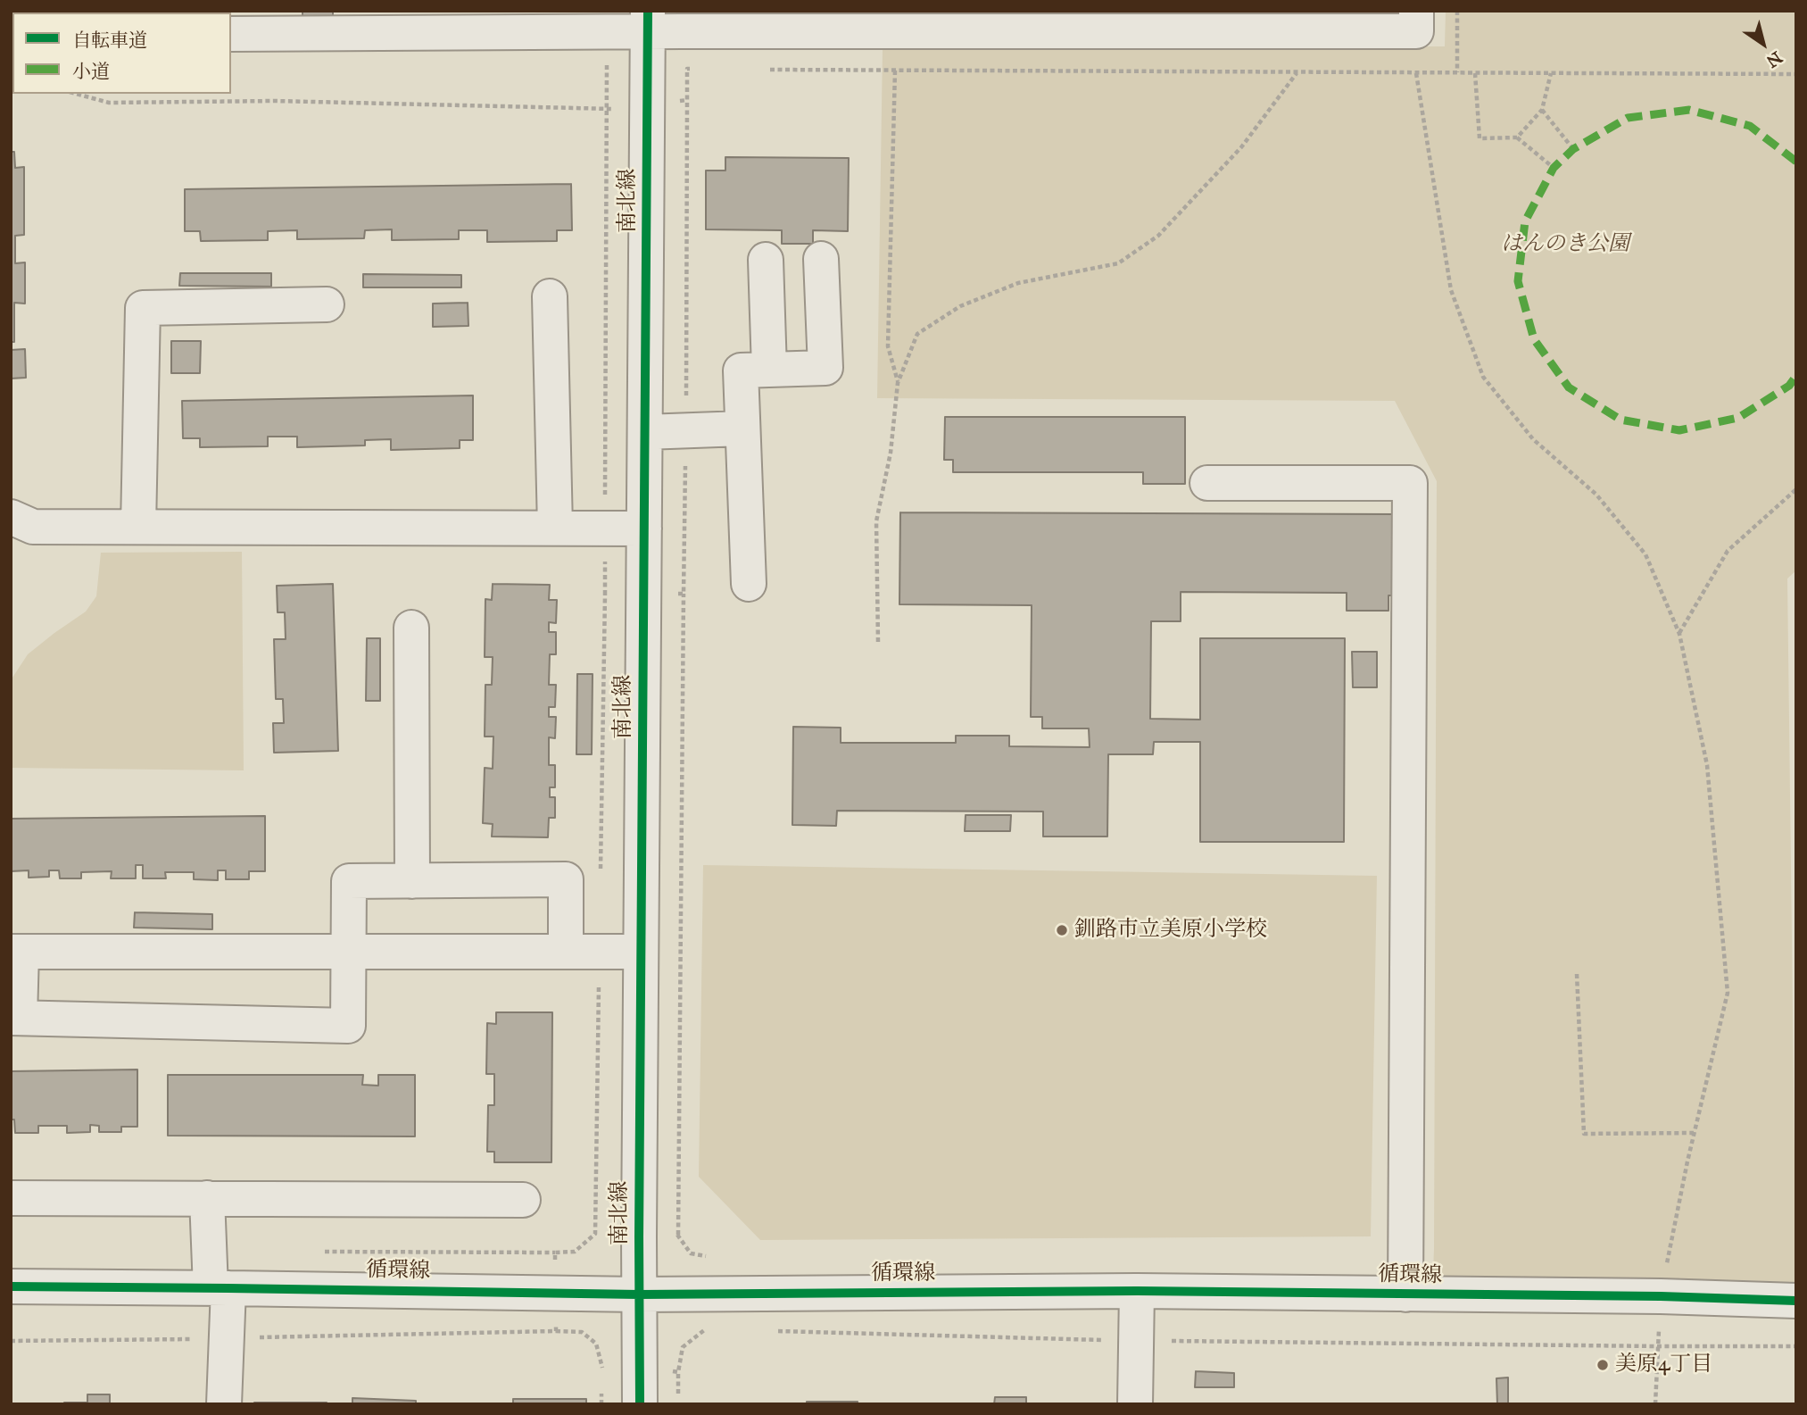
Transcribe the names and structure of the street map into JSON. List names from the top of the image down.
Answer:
{
  "streets": {
    "street": ["南北線", "循環線"]
  },
  "crossings": [
    ["南北線", "循環線"]
  ],
  "parks": ["はんのき公園"],
  "places": ["釧路市立美原小学校", "美原4丁目"],
  "legend": ["自転車道", "小道"],
  "north": "bottom right"
}
